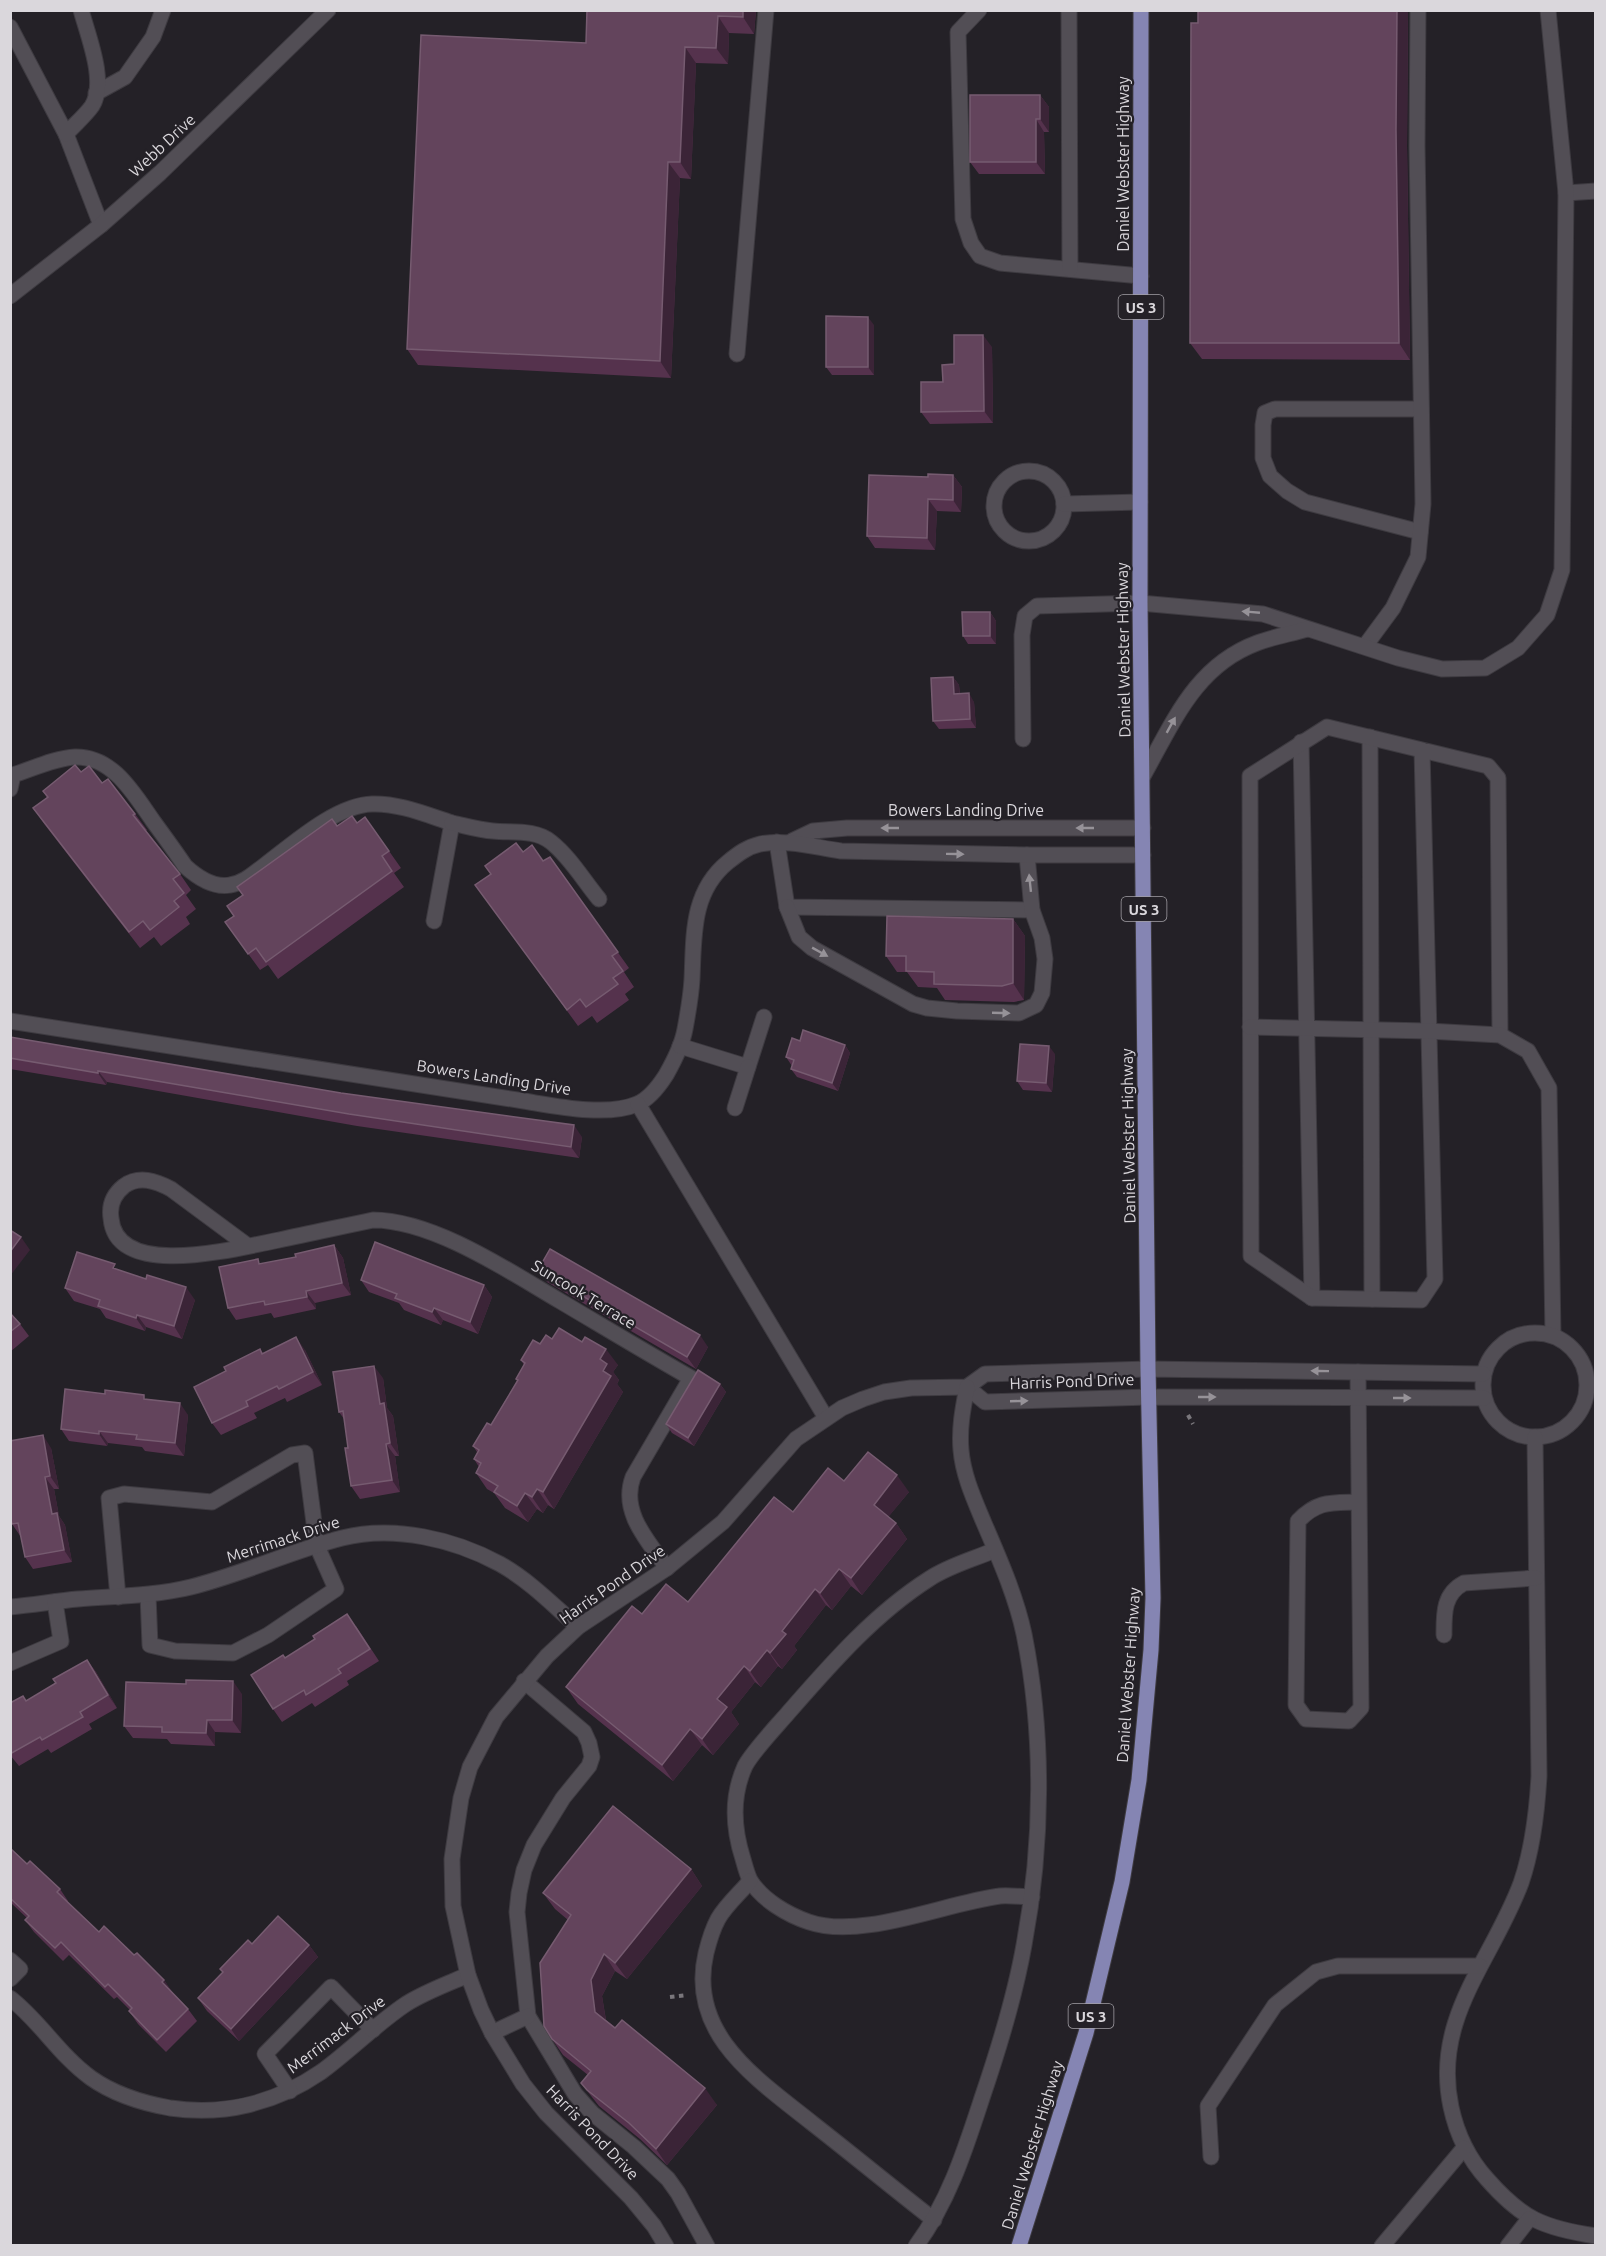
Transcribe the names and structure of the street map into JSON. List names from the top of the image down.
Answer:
{
  "streets": {
    "main road": ["Daniel Webster Highway", "US 3"],
    "street": [
      "Webb Drive",
      "Bowers Landing Drive",
      "Suncook Terrace",
      "Harris Pond Drive",
      "Merrimack Drive"
    ]
  },
  "crossings": [
    ["Daniel Webster Highway", "Bowers Landing Drive"],
    ["Daniel Webster Highway", "Harris Pond Drive"],
    ["Suncook Terrace", "Harris Pond Drive"],
    ["Harris Pond Drive", "Merrimack Drive"]
  ]
}
